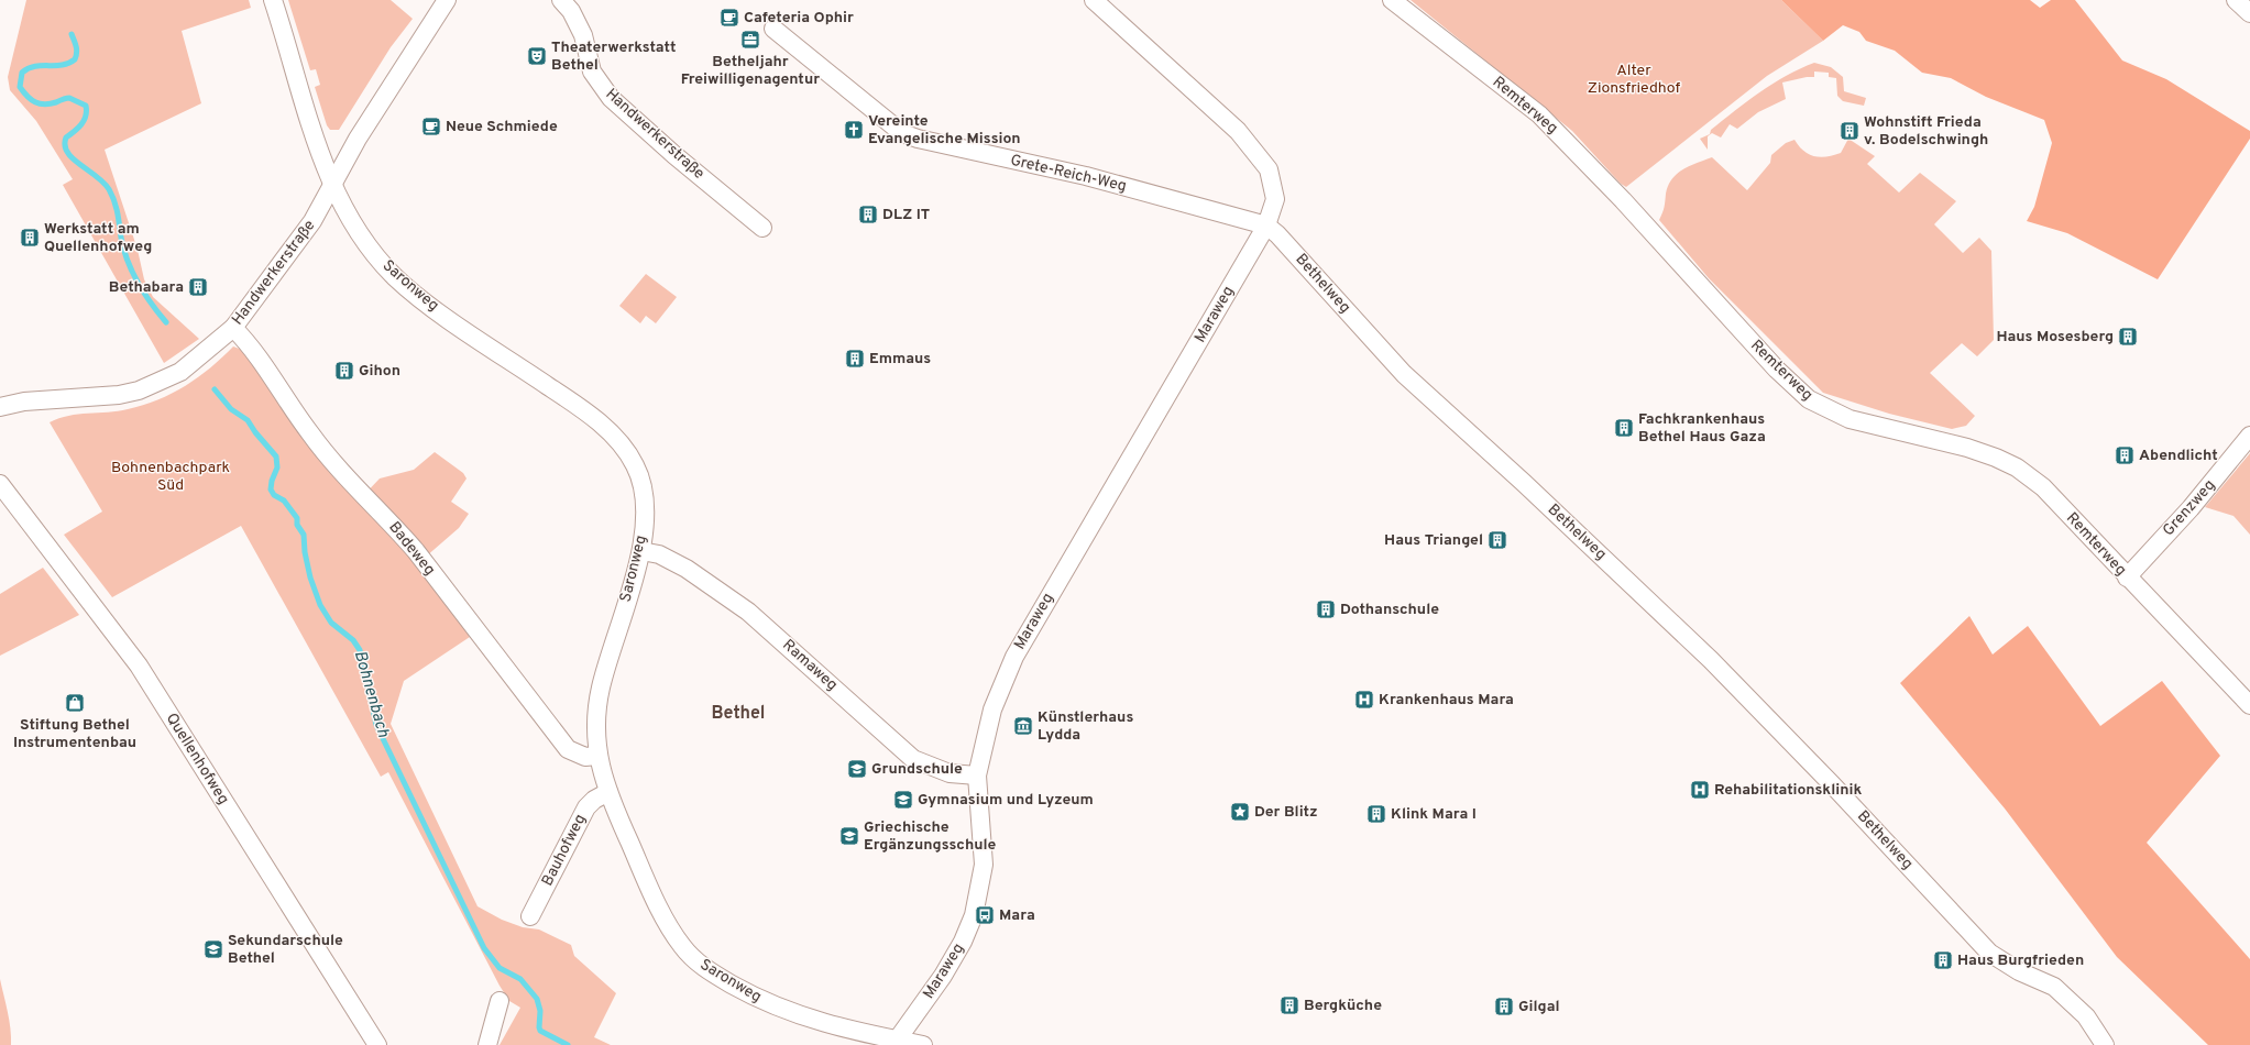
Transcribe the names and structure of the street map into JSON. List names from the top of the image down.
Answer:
{
  "streets": {
    "street": [
      "Remterweg",
      "Handwerkerstraße",
      "Grete-Reich-Weg",
      "Bethelweg",
      "Saronweg",
      "Maraweg",
      "Grenzweg",
      "Badeweg",
      "Ramaweg",
      "Quellenhofweg",
      "Bauhofweg"
    ]
  },
  "crossings": [
    ["Remterweg", "Grenzweg"],
    ["Handwerkerstraße", "Saronweg"],
    ["Handwerkerstraße", "Badeweg"],
    ["Grete-Reich-Weg", "Bethelweg"],
    ["Grete-Reich-Weg", "Maraweg"],
    ["Bethelweg", "Maraweg"],
    ["Saronweg", "Maraweg"],
    ["Saronweg", "Badeweg"],
    ["Saronweg", "Ramaweg"],
    ["Saronweg", "Bauhofweg"],
    ["Maraweg", "Ramaweg"]
  ],
  "districts": ["Bethel"],
  "water": ["Bohnenbach"],
  "parks": ["Alter Zionsfriedhof", "Bohnenbachpark Süd"],
  "places": {
    "cafe": ["Cafeteria Ophir", "Neue Schmiede"],
    "office": ["Betheljahr Freiwilligenagentur"],
    "theatre": ["Theaterwerkstatt Bethel"],
    "church": ["Vereinte Evangelische Mission"],
    "building": [
      "Wohnstift Frieda v. Bodelschwingh",
      "DLZ IT",
      "Werkstatt am Quellenhofweg",
      "Bethabara",
      "Haus Mosesberg",
      "Emmaus",
      "Gihon",
      "Fachkrankenhaus Bethel Haus Gaza",
      "Abendlicht",
      "Haus Triangel",
      "Dothanschule",
      "Klink Mara I",
      "Haus Burgfrieden",
      "Bergküche",
      "Gilgal"
    ],
    "hospital": ["Krankenhaus Mara", "Rehabilitationsklinik"],
    "shop": ["Stiftung Bethel Instrumentenbau"],
    "museum": ["Künstlerhaus Lydda"],
    "school or university": [
      "Grundschule",
      "Gymnasium und Lyzeum",
      "Griechische Ergänzungsschule",
      "Sekundarschule Bethel"
    ],
    "place": ["Der Blitz"],
    "bus stop": ["Mara"]
  }
}
